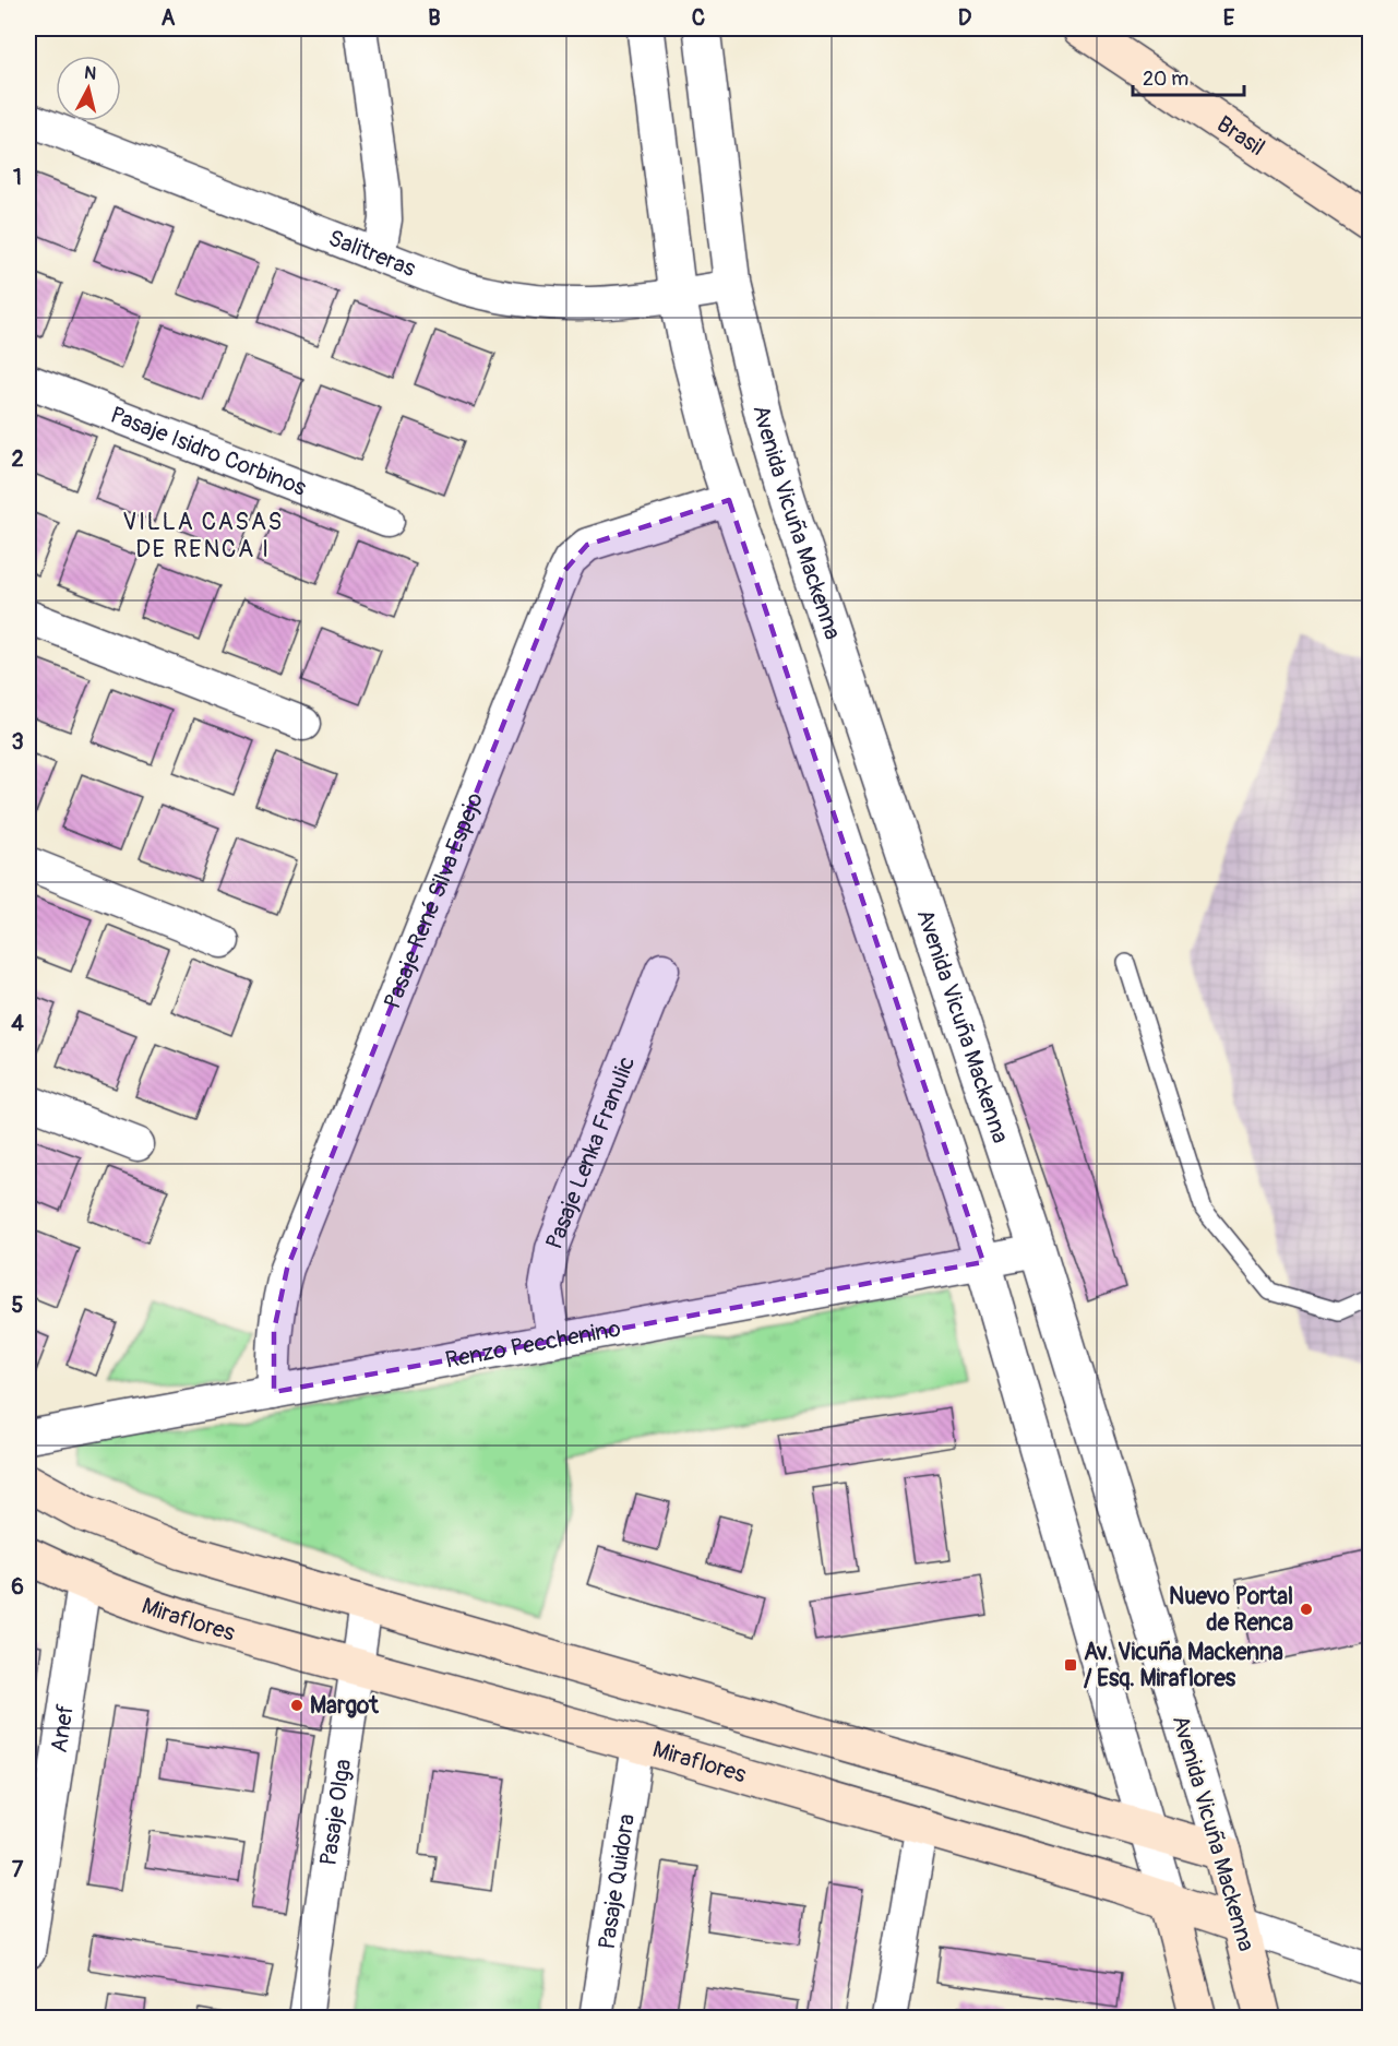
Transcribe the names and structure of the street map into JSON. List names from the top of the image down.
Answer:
{
  "streets": {
    "main road": ["Brasil", "Avenida Vicuña Mackenna", "Miraflores"],
    "street": [
      "Salitreras",
      "Pasaje Isidro Corbinos",
      "Pasaje René Silva Espejo",
      "Pasaje Lenka Franulic",
      "Renzo Pecchenino",
      "Anef",
      "Pasaje Olga",
      "Pasaje Quidora"
    ]
  },
  "crossings": [
    ["Salitreras", "Avenida Vicuña Mackenna"],
    ["Avenida Vicuña Mackenna", "Renzo Pecchenino"],
    ["Avenida Vicuña Mackenna", "Miraflores"],
    ["Pasaje René Silva Espejo", "Renzo Pecchenino"],
    ["Pasaje Lenka Franulic", "Renzo Pecchenino"],
    ["Miraflores", "Anef"],
    ["Miraflores", "Pasaje Olga"],
    ["Miraflores", "Pasaje Quidora"]
  ],
  "districts": ["VILLA CASAS DE RENCA I"],
  "places": {
    "other": ["Nuevo Portal de Renca", "Margot"],
    "transit": ["Av. Vicuña Mackenna / Esq. Miraflores"]
  },
  "scale_bar": "20 m",
  "north": "top",
  "grid": {
    "columns": [
      "A",
      "B",
      "C",
      "D",
      "E"
    ],
    "rows": [
      "1",
      "2",
      "3",
      "4",
      "5",
      "6",
      "7"
    ]
  }
}
